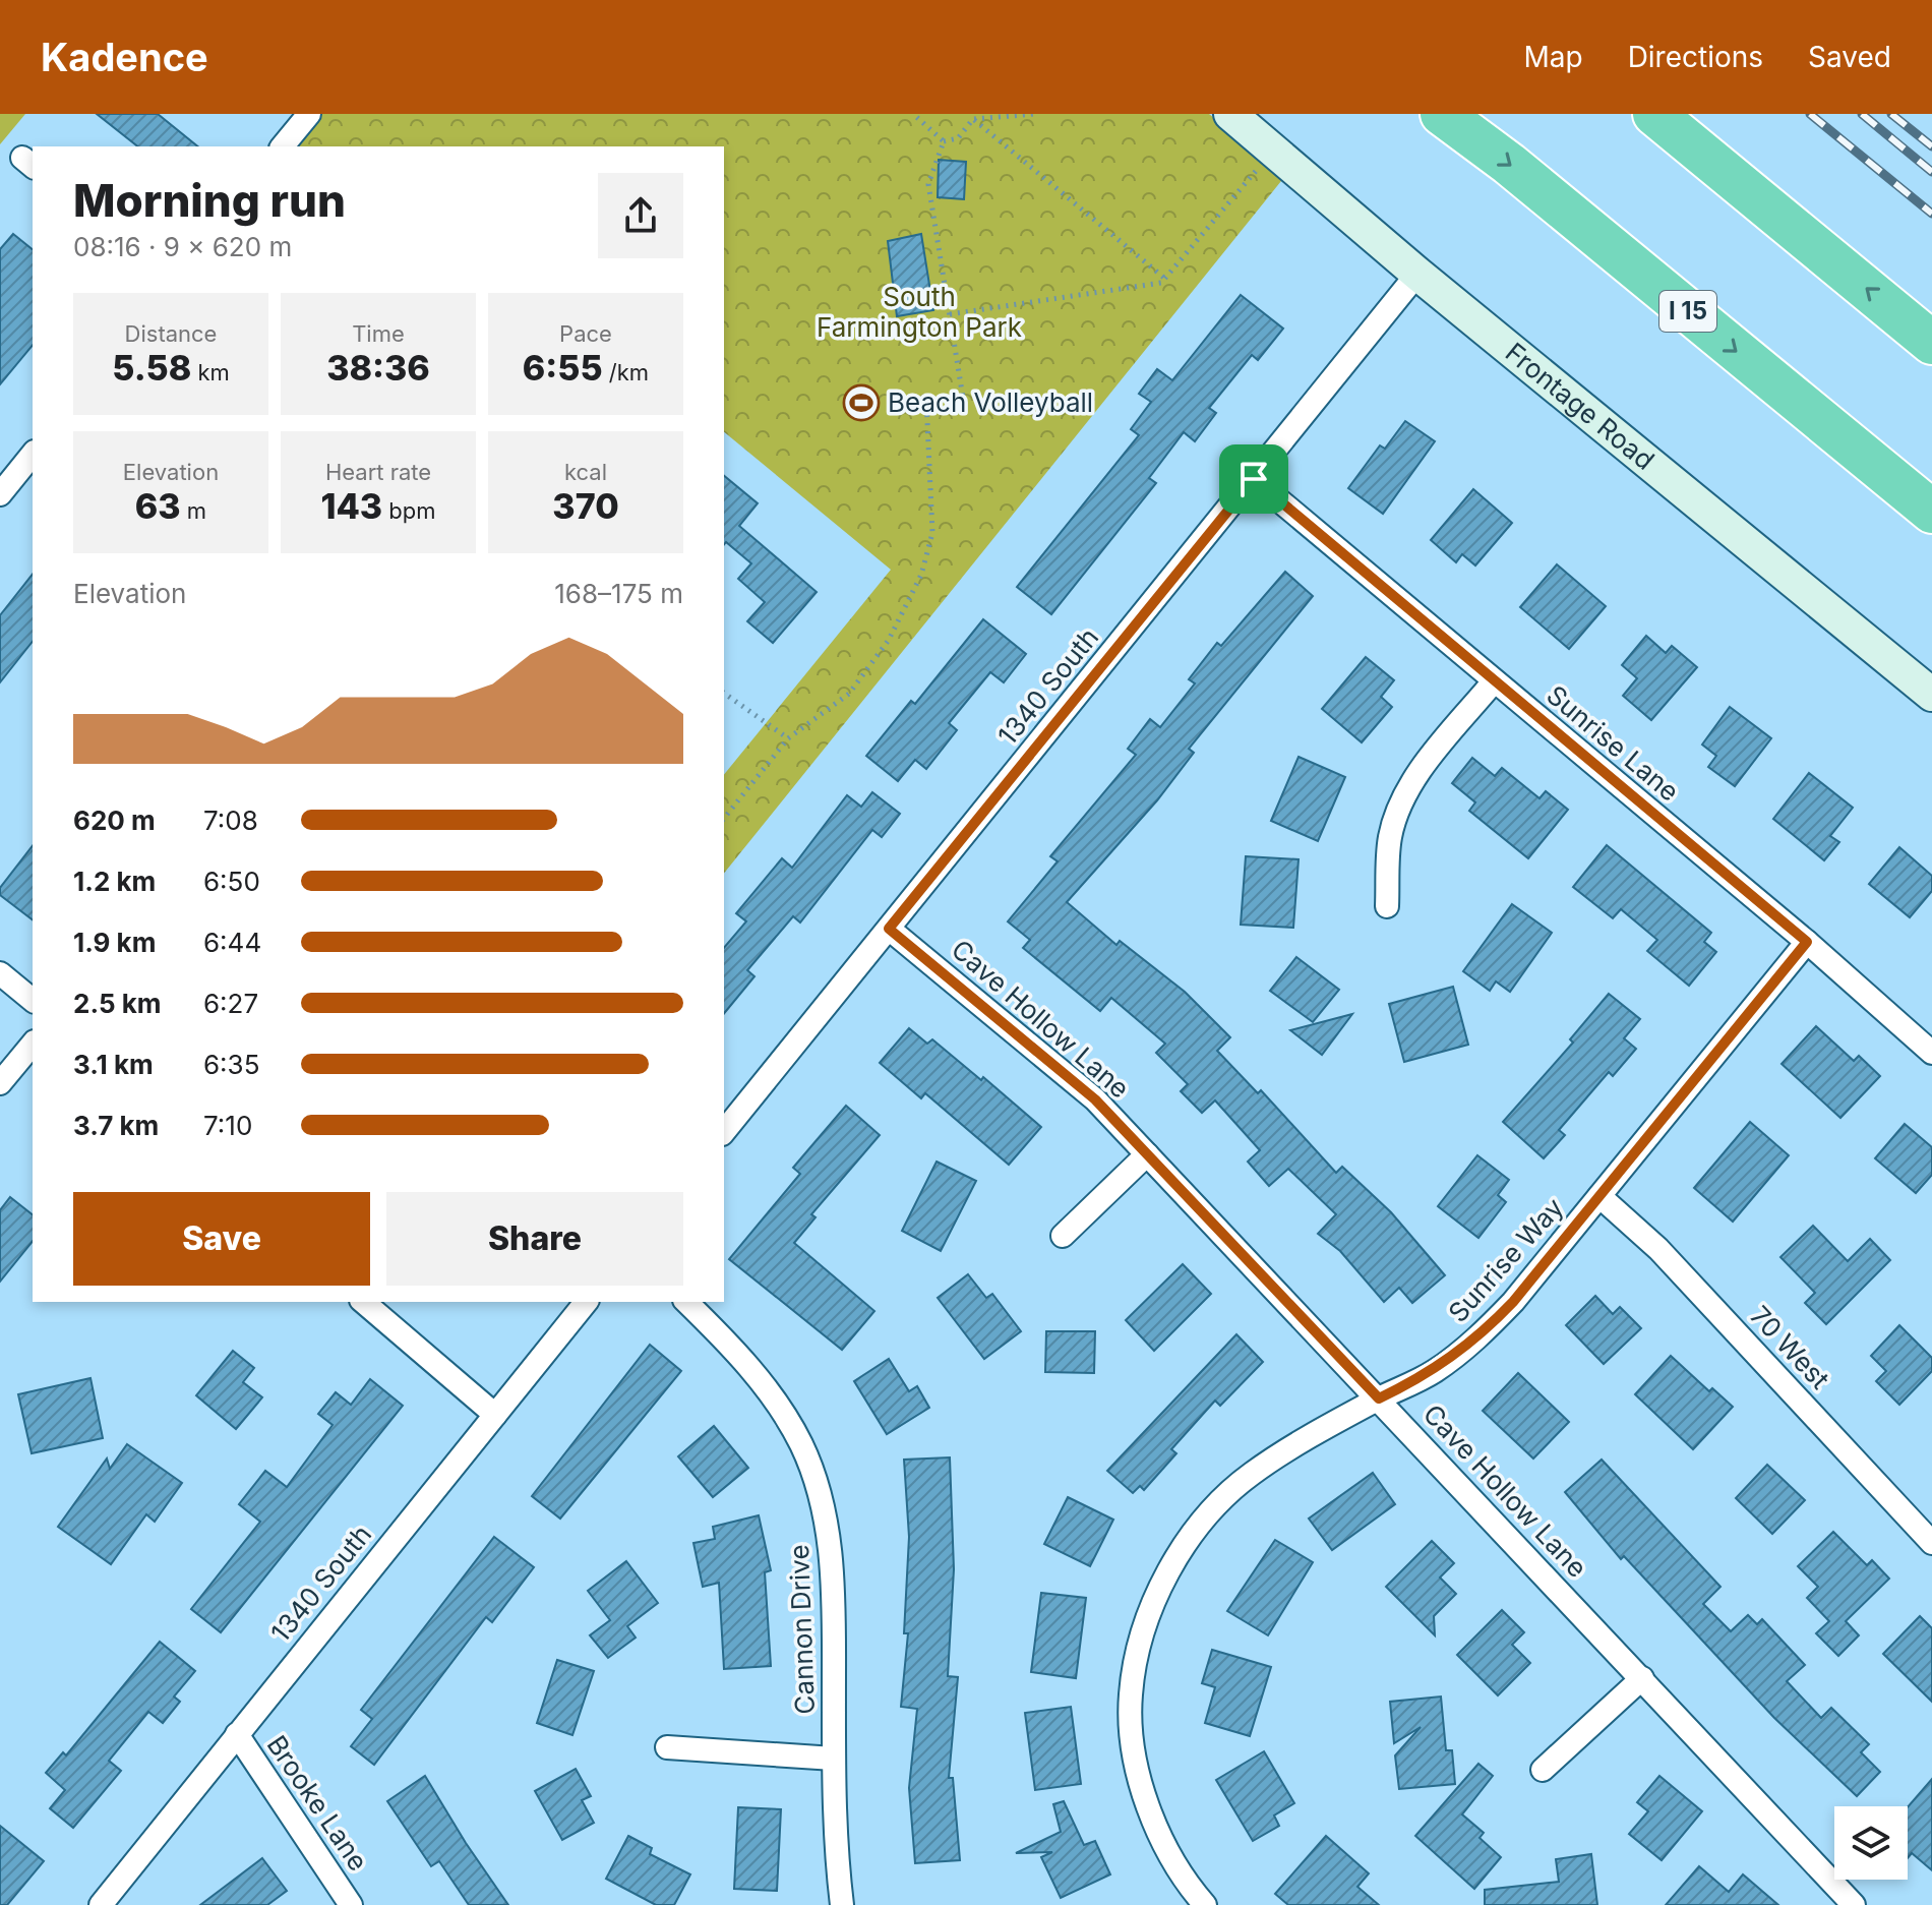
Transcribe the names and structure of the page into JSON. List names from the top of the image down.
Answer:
{
  "streets": {
    "highway": ["I 15"],
    "street": [
      "Frontage Road",
      "1340 South",
      "Sunrise Lane",
      "Cave Hollow Lane",
      "Sunrise Way",
      "70 West",
      "Cannon Drive",
      "Brooke Lane"
    ]
  },
  "crossings": [
    ["Frontage Road", "1340 South"],
    ["1340 South", "Sunrise Lane"],
    ["1340 South", "Cave Hollow Lane"],
    ["1340 South", "Brooke Lane"],
    ["Sunrise Lane", "Sunrise Way"],
    ["Cave Hollow Lane", "Sunrise Way"],
    ["Sunrise Way", "70 West"]
  ],
  "parks": ["South Farmington Park"],
  "places": {
    "sports": ["Beach Volleyball"]
  },
  "page": {
    "header": "Kadence",
    "nav": ["Map", "Directions", "Saved"],
    "heading": ["Morning run", "08:16 · 9 × 620 m"],
    "stats": [
      ["Distance", "5.58 km"],
      ["Time", "38:36"],
      ["Pace", "6:55 /km"],
      ["Elevation", "63 m"],
      ["Heart rate", "143 bpm"],
      ["kcal", "370"]
    ],
    "chart": ["Elevation", "168–175 m"],
    "list": [
      {
        "name": "620 m",
        "note": "7:08"
      },
      {
        "name": "1.2 km",
        "note": "6:50"
      },
      {
        "name": "1.9 km",
        "note": "6:44"
      },
      {
        "name": "2.5 km",
        "note": "6:27"
      },
      {
        "name": "3.1 km",
        "note": "6:35"
      },
      {
        "name": "3.7 km",
        "note": "7:10"
      }
    ],
    "buttons": ["Save", "Share"]
  }
}
